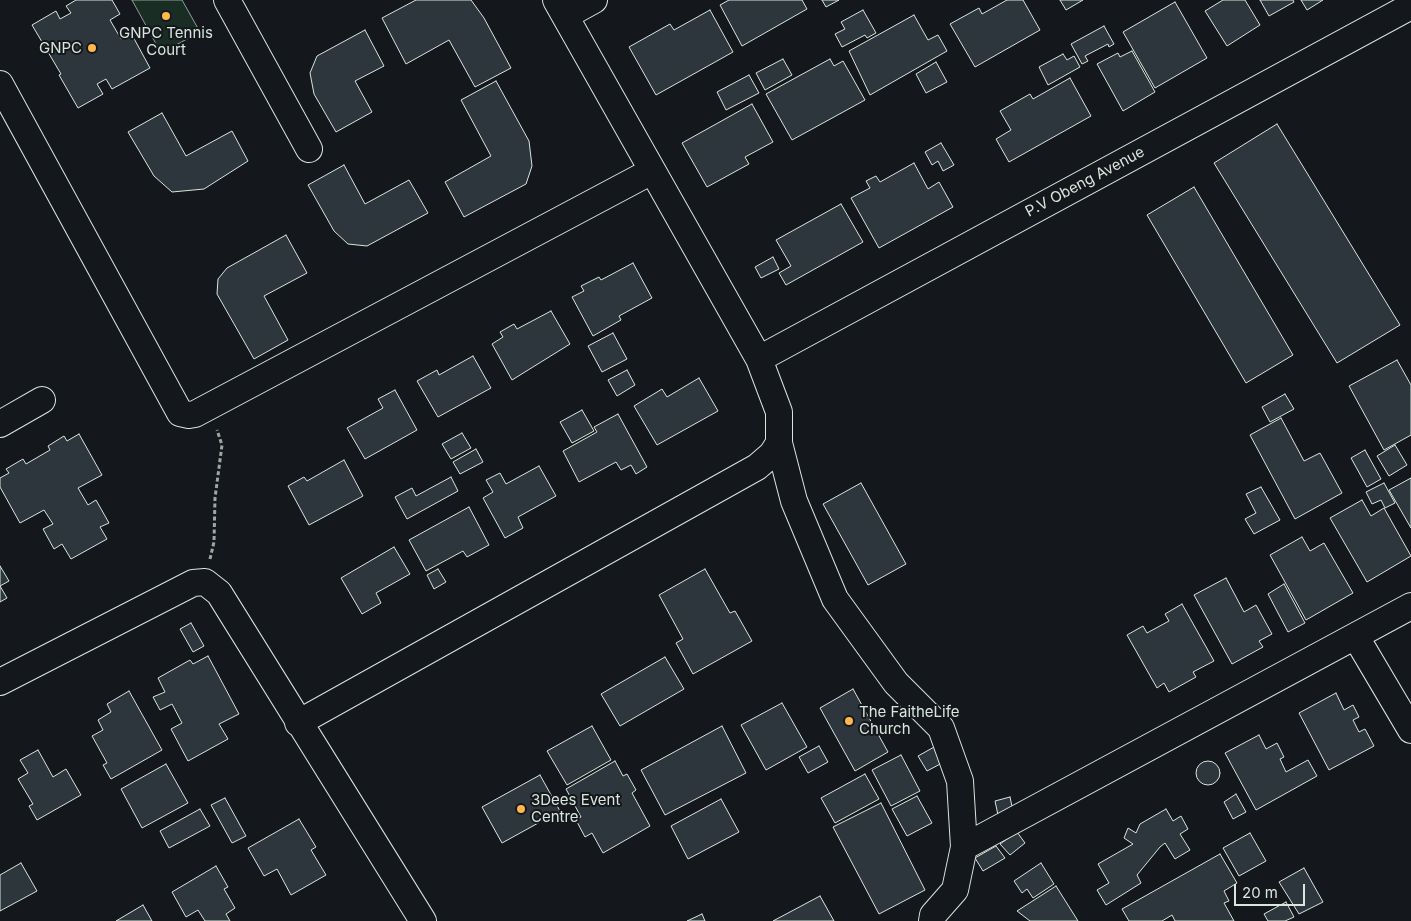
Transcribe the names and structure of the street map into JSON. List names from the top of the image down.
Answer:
{
  "streets": {
    "street": ["P.V Obeng Avenue"]
  },
  "places": [
    "GNPC Tennis Court",
    "GNPC",
    "The FaitheLife Church",
    "3Dees Event Centre"
  ],
  "scale_bar": "20 m"
}
